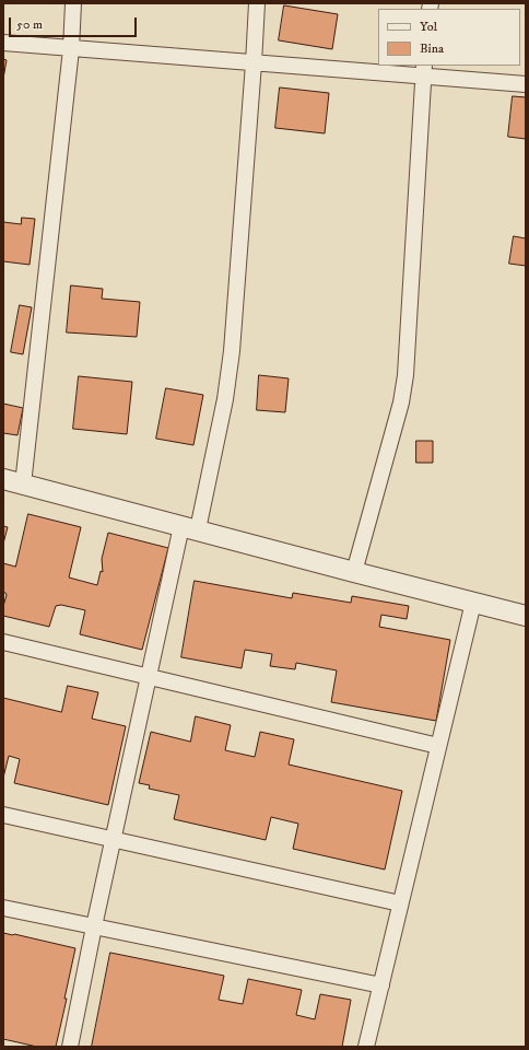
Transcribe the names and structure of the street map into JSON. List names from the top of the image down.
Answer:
{
  "legend": ["Yol", "Bina"],
  "scale_bar": "50 m"
}
